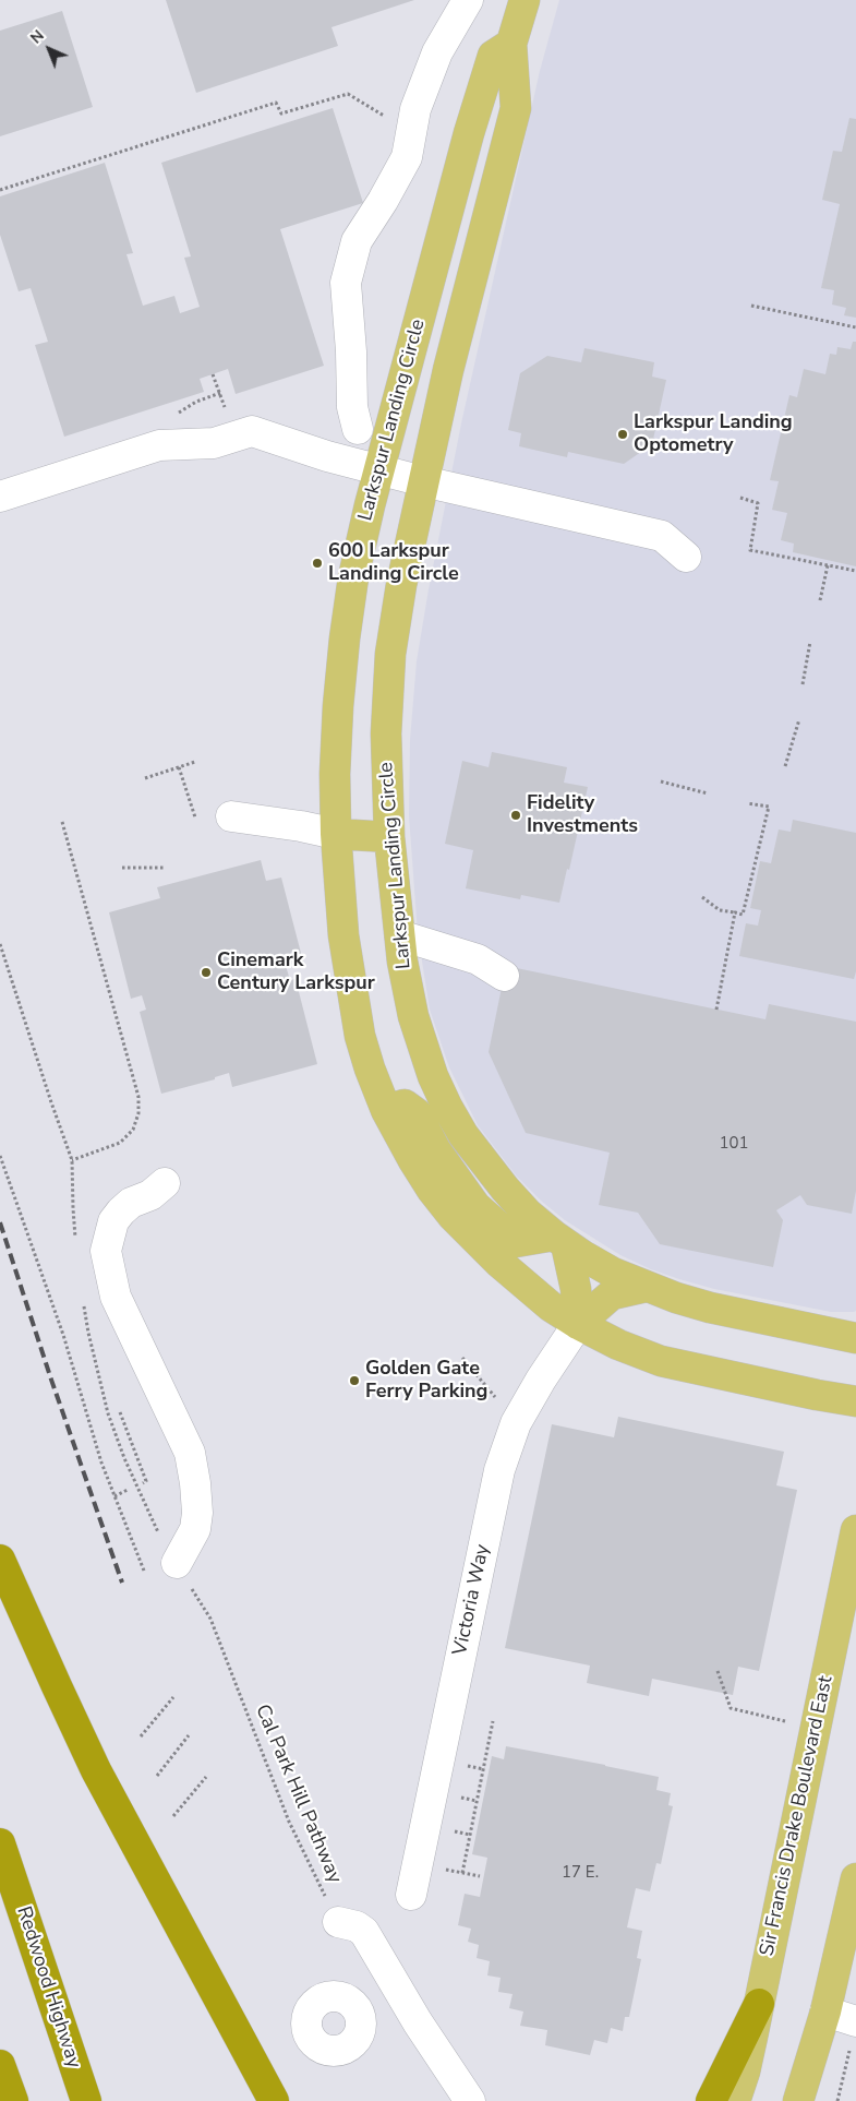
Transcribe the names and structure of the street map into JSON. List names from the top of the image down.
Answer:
{
  "streets": {
    "highway": ["Redwood Highway"],
    "main road": ["Larkspur Landing Circle", "Sir Francis Drake Boulevard East"],
    "street": ["Victoria Way"],
    "path": ["Cal Park Hill Pathway"]
  },
  "crossings": [
    ["Larkspur Landing Circle", "Victoria Way"]
  ],
  "places": [
    "Larkspur Landing Optometry",
    "600 Larkspur Landing Circle",
    "Fidelity Investments",
    "Cinemark Century Larkspur",
    "Golden Gate Ferry Parking"
  ],
  "house_numbers": ["101", "17 E."],
  "north": "top left"
}
